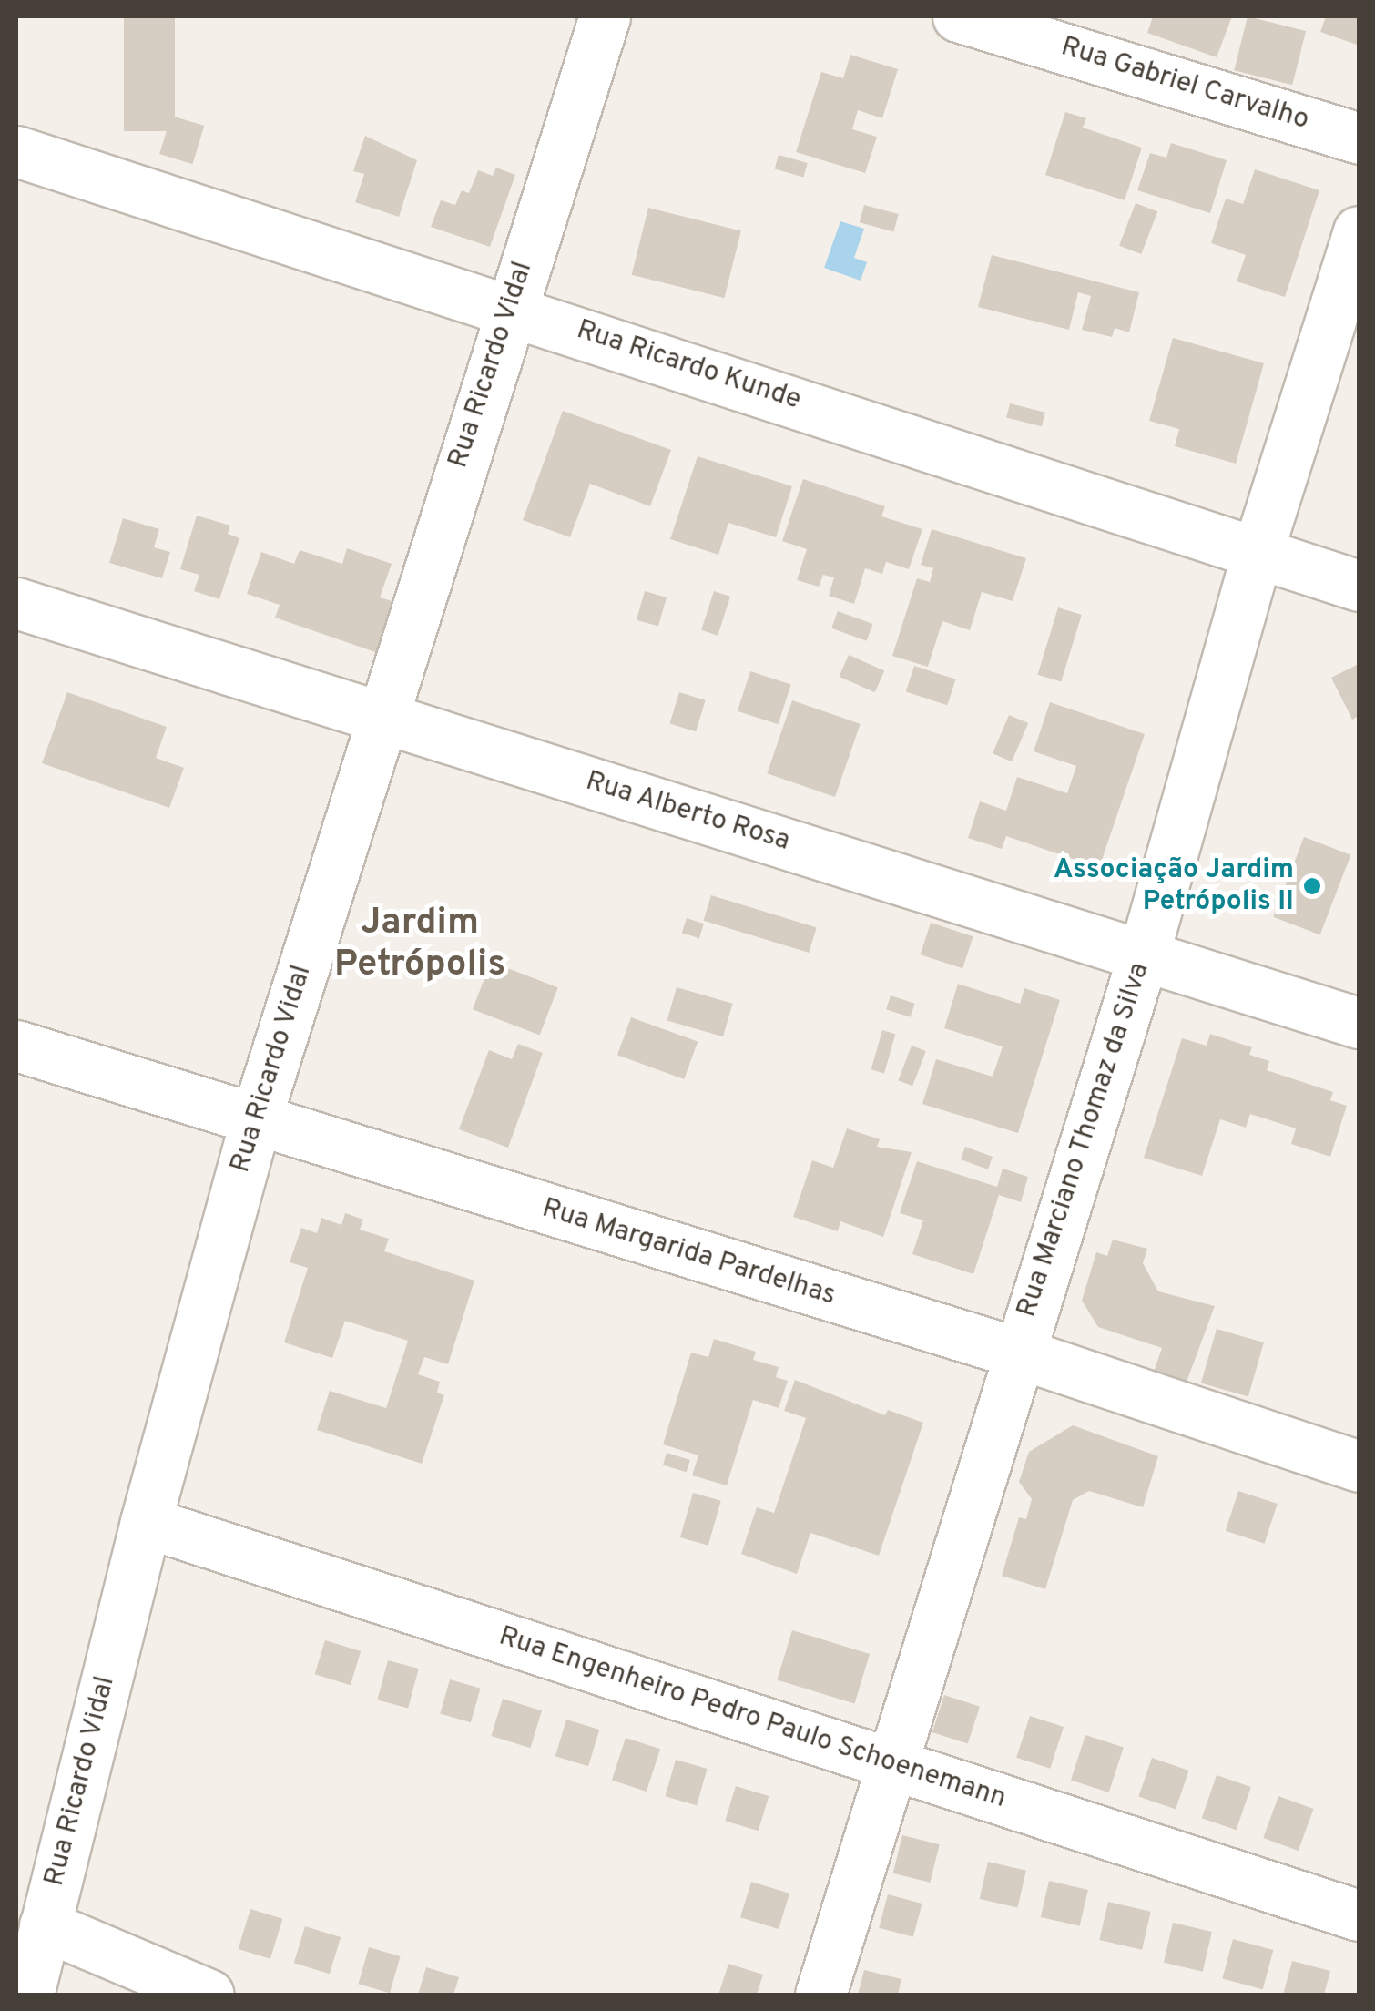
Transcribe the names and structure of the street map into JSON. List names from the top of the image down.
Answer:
{
  "streets": {
    "street": [
      "Rua Gabriel Carvalho",
      "Rua Ricardo Vidal",
      "Rua Ricardo Kunde",
      "Rua Alberto Rosa",
      "Rua Marciano Thomaz da Silva",
      "Rua Margarida Pardelhas",
      "Rua Engenheiro Pedro Paulo Schoenemann"
    ]
  },
  "crossings": [
    ["Rua Ricardo Vidal", "Rua Ricardo Kunde"],
    ["Rua Ricardo Vidal", "Rua Alberto Rosa"],
    ["Rua Ricardo Vidal", "Rua Margarida Pardelhas"],
    ["Rua Ricardo Vidal", "Rua Engenheiro Pedro Paulo Schoenemann"],
    ["Rua Ricardo Kunde", "Rua Marciano Thomaz da Silva"],
    ["Rua Alberto Rosa", "Rua Marciano Thomaz da Silva"],
    ["Rua Marciano Thomaz da Silva", "Rua Margarida Pardelhas"],
    ["Rua Marciano Thomaz da Silva", "Rua Engenheiro Pedro Paulo Schoenemann"]
  ],
  "districts": ["Jardim Petrópolis"],
  "places": ["Associação Jardim Petrópolis II"]
}
